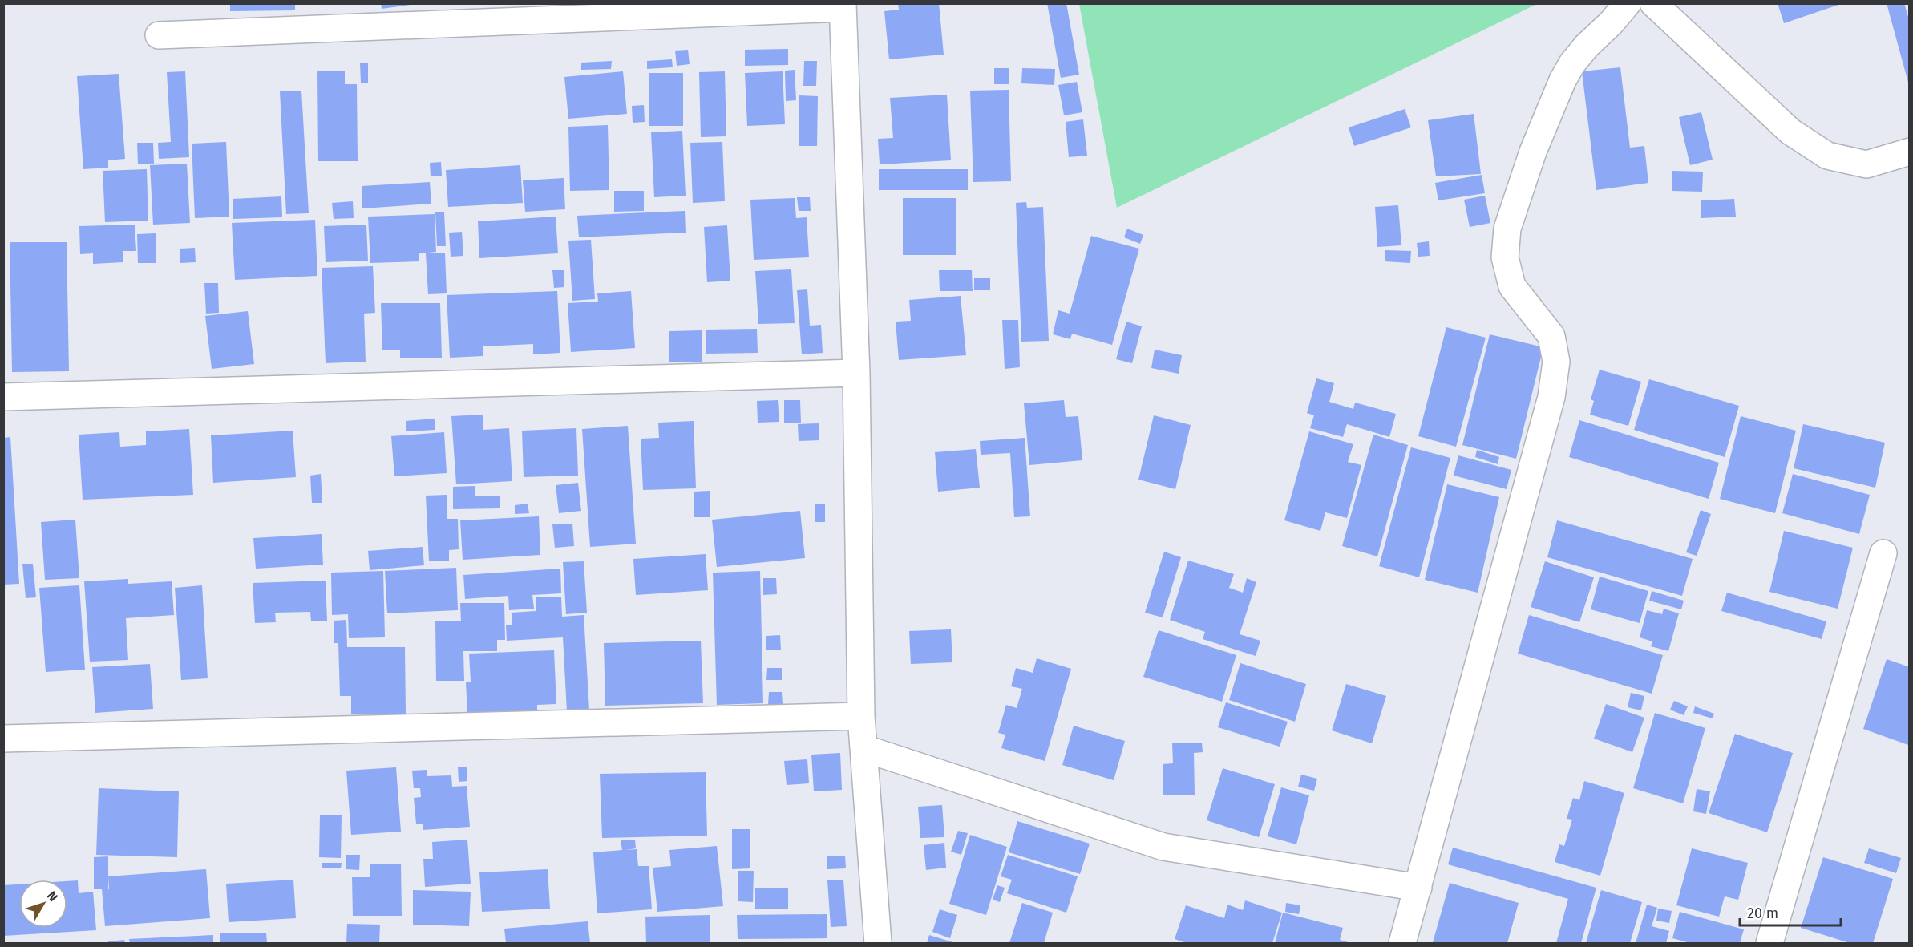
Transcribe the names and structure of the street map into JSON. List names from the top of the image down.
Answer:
{
  "scale_bar": "20 m",
  "north": "top right"
}
